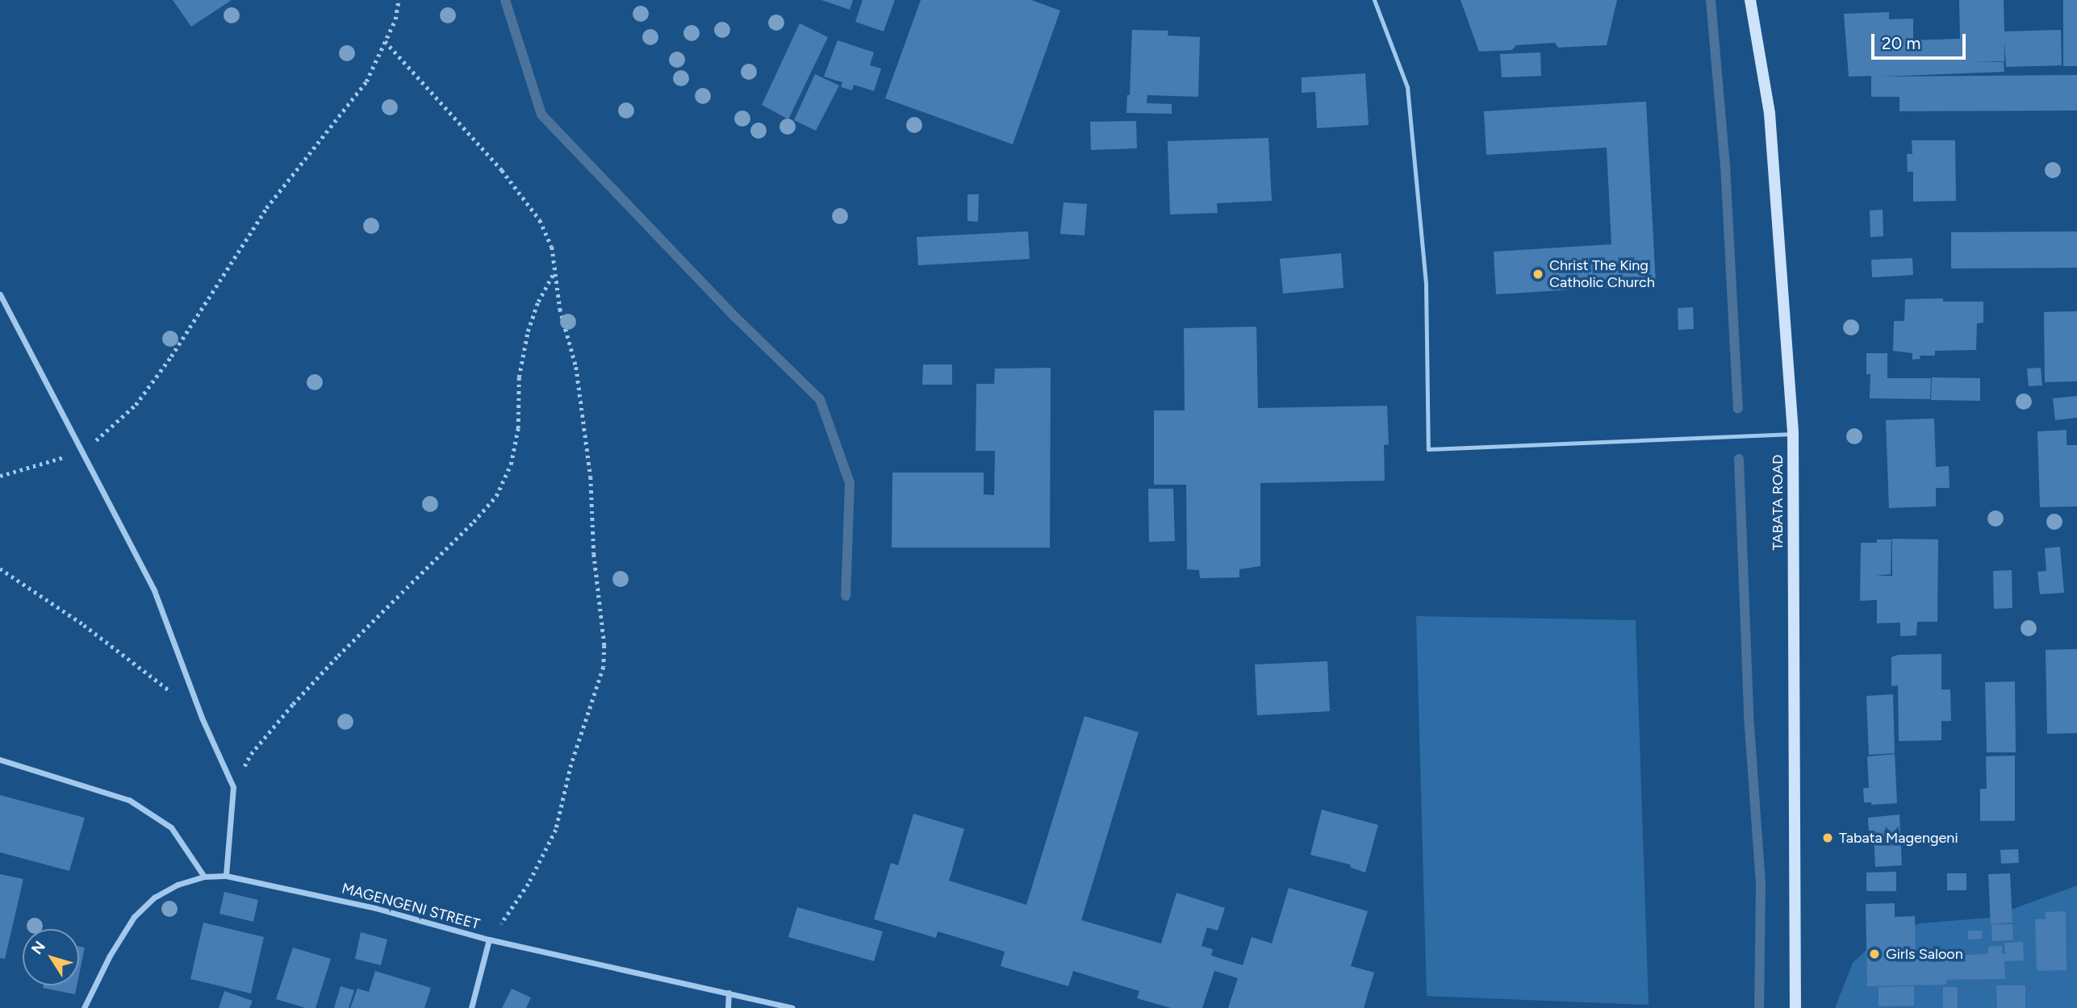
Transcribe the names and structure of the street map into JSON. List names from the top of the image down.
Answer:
{
  "streets": {
    "main road": ["TABATA ROAD"],
    "street": ["MAGENGENI STREET"]
  },
  "places": ["Christ The King Catholic Church", "Tabata Magengeni", "Girls Saloon"],
  "scale_bar": "20 m",
  "north": "top left"
}
